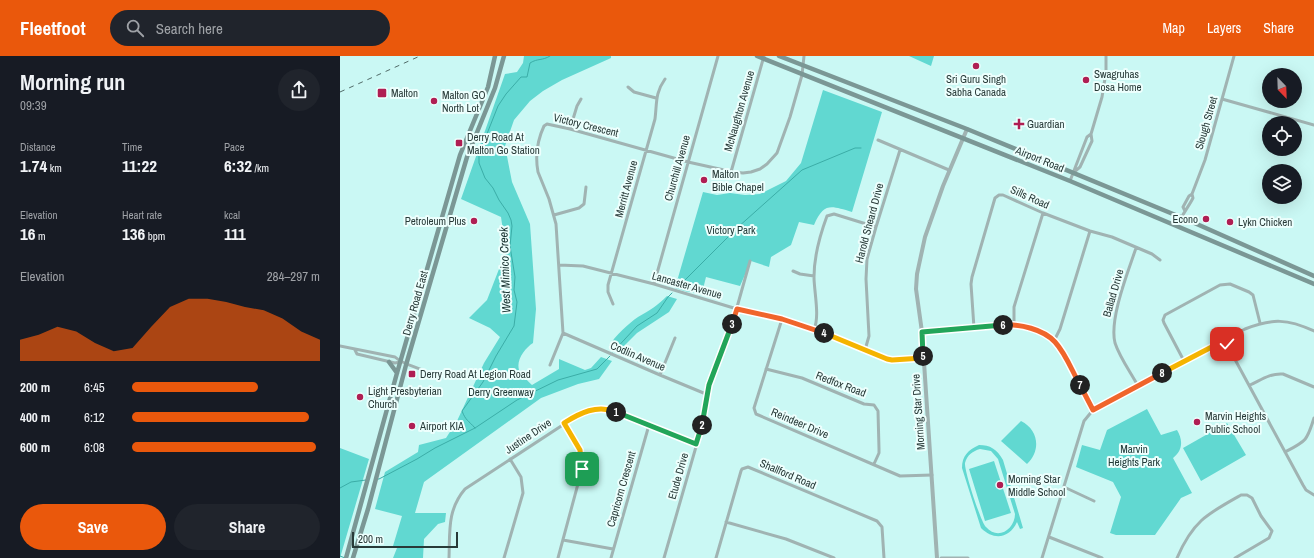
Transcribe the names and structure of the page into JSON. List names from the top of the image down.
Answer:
{
  "streets": {
    "main road": ["Airport Road", "Derry Road East"],
    "street": [
      "McNaughton Avenue",
      "Slough Street",
      "Victory Crescent",
      "Churchill Avenue",
      "Merritt Avenue",
      "Sills Road",
      "Harold Sheard Drive",
      "Lancaster Avenue",
      "Ballad Drive",
      "Codlin Avenue",
      "Redfox Road",
      "Morning Star Drive",
      "Reindeer Drive",
      "Justine Drive",
      "Shallford Road",
      "Etude Drive",
      "Capricorn Crescent"
    ]
  },
  "crossings": [
    ["McNaughton Avenue", "Victory Crescent"],
    ["McNaughton Avenue", "Airport Road"],
    ["Slough Street", "Airport Road"],
    ["Victory Crescent", "Airport Road"],
    ["Victory Crescent", "Churchill Avenue"],
    ["Victory Crescent", "Merritt Avenue"],
    ["Victory Crescent", "Lancaster Avenue"],
    ["Victory Crescent", "Codlin Avenue"],
    ["Airport Road", "Morning Star Drive"],
    ["Churchill Avenue", "Lancaster Avenue"],
    ["Merritt Avenue", "Lancaster Avenue"],
    ["Sills Road", "Ballad Drive"],
    ["Harold Sheard Drive", "Lancaster Avenue"],
    ["Lancaster Avenue", "Morning Star Drive"],
    ["Lancaster Avenue", "Reindeer Drive"],
    ["Lancaster Avenue", "Etude Drive"],
    ["Codlin Avenue", "Etude Drive"],
    ["Redfox Road", "Reindeer Drive"],
    ["Morning Star Drive", "Reindeer Drive"],
    ["Justine Drive", "Etude Drive"],
    ["Justine Drive", "Capricorn Crescent"]
  ],
  "water": ["West Mimico Creek"],
  "parks": ["Victory Park", "Derry Greenway", "Marvin Heights Park"],
  "places": {
    "other": [
      "Sri Guru Singh Sabha Canada",
      "Swagruhas Dosa Home",
      "Malton GO North Lot",
      "Malton Bible Chapel",
      "Econo",
      "Petroleum Plus",
      "Lykn Chicken",
      "Light Presbyterian Church",
      "Marvin Heights Public School",
      "Airport KIA",
      "Morning Star Middle School"
    ],
    "transit": ["Malton", "Derry Road At Malton Go Station", "Derry Road At Legion Road"],
    "health": ["Guardian"]
  },
  "scale_bar": "200 m",
  "north": "bottom right",
  "page": {
    "header": "Fleetfoot",
    "search": "Search here",
    "nav": ["Map", "Layers", "Share"],
    "heading": ["Morning run", "09:39"],
    "stats": [
      ["Distance", "1.74 km"],
      ["Time", "11:22"],
      ["Pace", "6:32 /km"],
      ["Elevation", "16 m"],
      ["Heart rate", "136 bpm"],
      ["kcal", "111"]
    ],
    "chart": ["Elevation", "284–297 m"],
    "pins": [
      "3",
      "6",
      "4",
      "5",
      "8",
      "7",
      "1",
      "2"
    ],
    "list": [
      {
        "name": "200 m",
        "note": "6:45"
      },
      {
        "name": "400 m",
        "note": "6:12"
      },
      {
        "name": "600 m",
        "note": "6:08"
      }
    ],
    "buttons": ["Save", "Share"],
    "scale": "200 m"
  }
}
